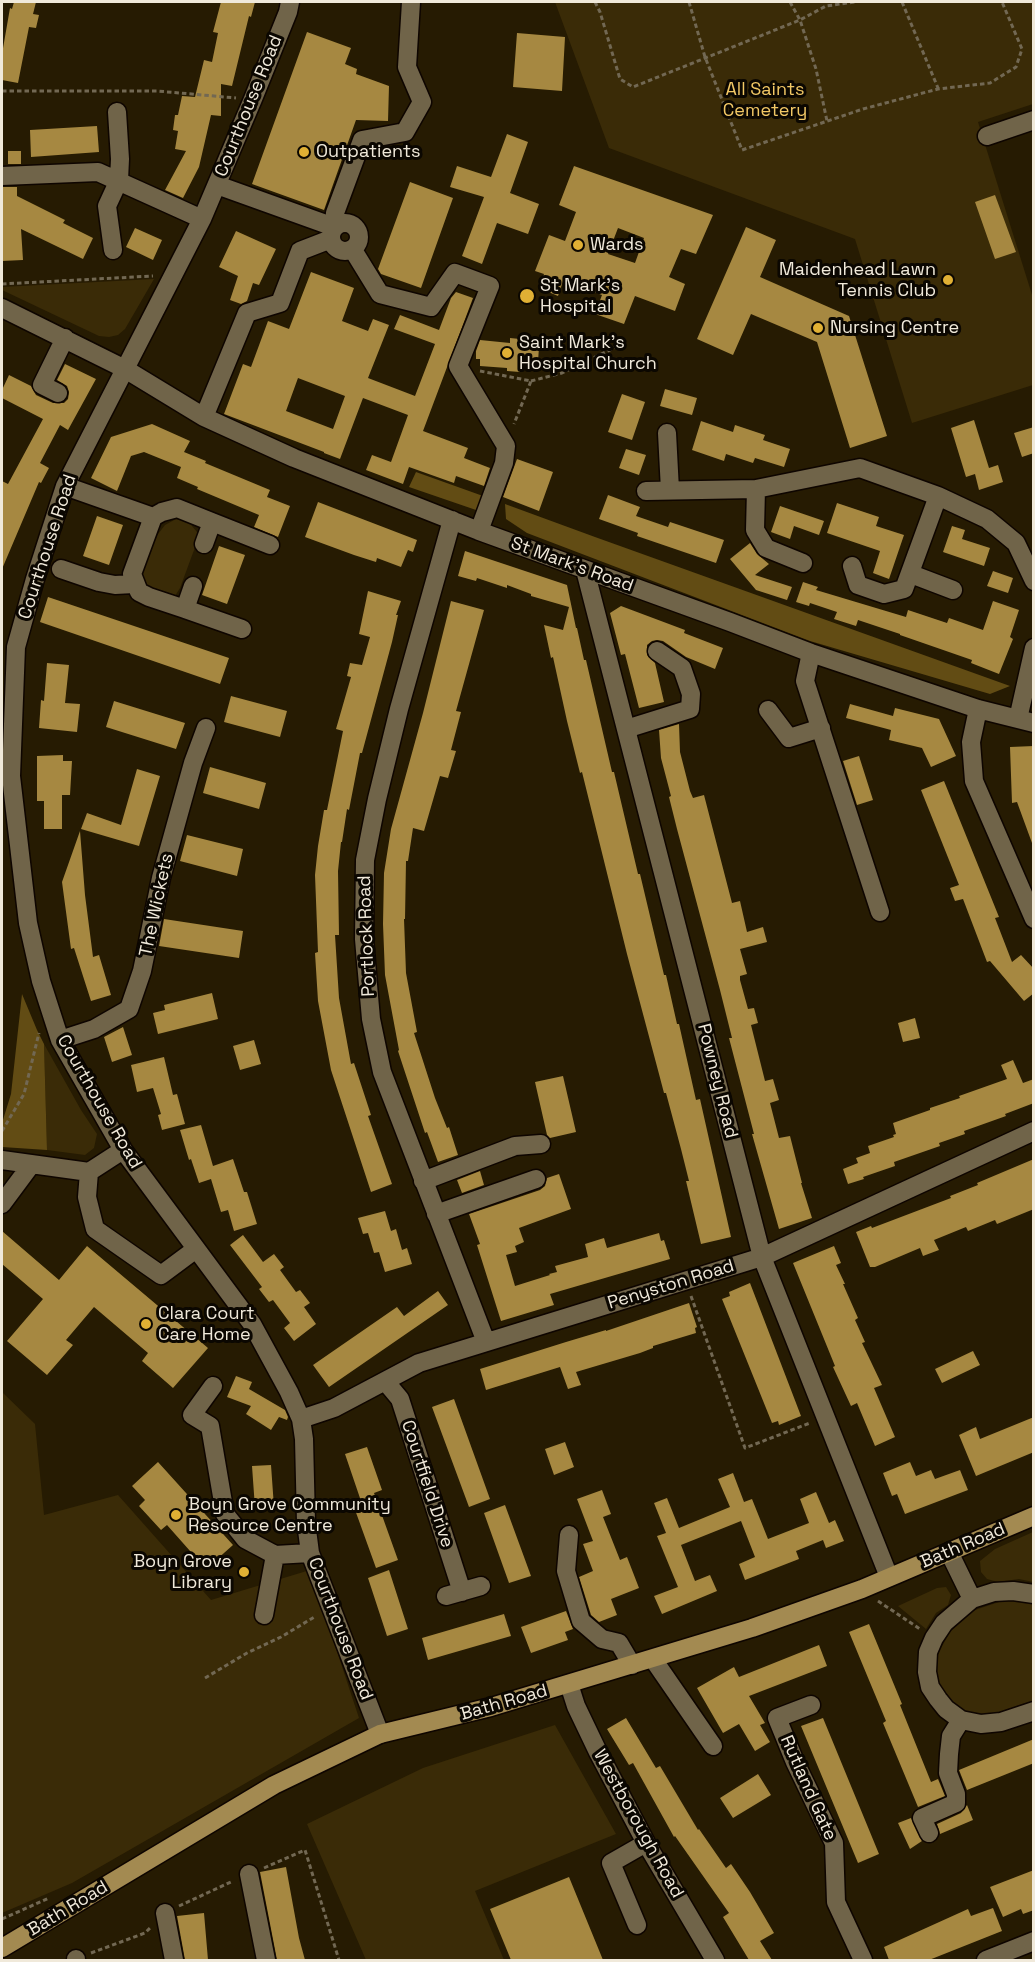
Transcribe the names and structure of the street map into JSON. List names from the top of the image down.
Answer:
{
  "streets": {
    "main road": ["Bath Road"],
    "street": [
      "Courthouse Road",
      "St Mark's Road",
      "The Wickets",
      "Portlock Road",
      "Powney Road",
      "Penyston Road",
      "Courtfield Drive",
      "Rutland Gate",
      "Westborough Road"
    ]
  },
  "crossings": [
    ["Courthouse Road", "St Mark's Road"],
    ["Courthouse Road", "The Wickets"],
    ["Courthouse Road", "Penyston Road"],
    ["Courthouse Road", "Bath Road"],
    ["St Mark's Road", "Portlock Road"],
    ["St Mark's Road", "Powney Road"],
    ["Portlock Road", "Penyston Road"],
    ["Powney Road", "Penyston Road"],
    ["Powney Road", "Bath Road"],
    ["Penyston Road", "Courtfield Drive"],
    ["Bath Road", "Westborough Road"]
  ],
  "parks": ["All Saints Cemetery"],
  "places": [
    "Outpatients",
    "Wards",
    "Maidenhead Lawn Tennis Club",
    "St Mark's Hospital",
    "Nursing Centre",
    "Saint Mark's Hospital Church",
    "Clara Court Care Home",
    "Boyn Grove Community Resource Centre",
    "Boyn Grove Library"
  ]
}
